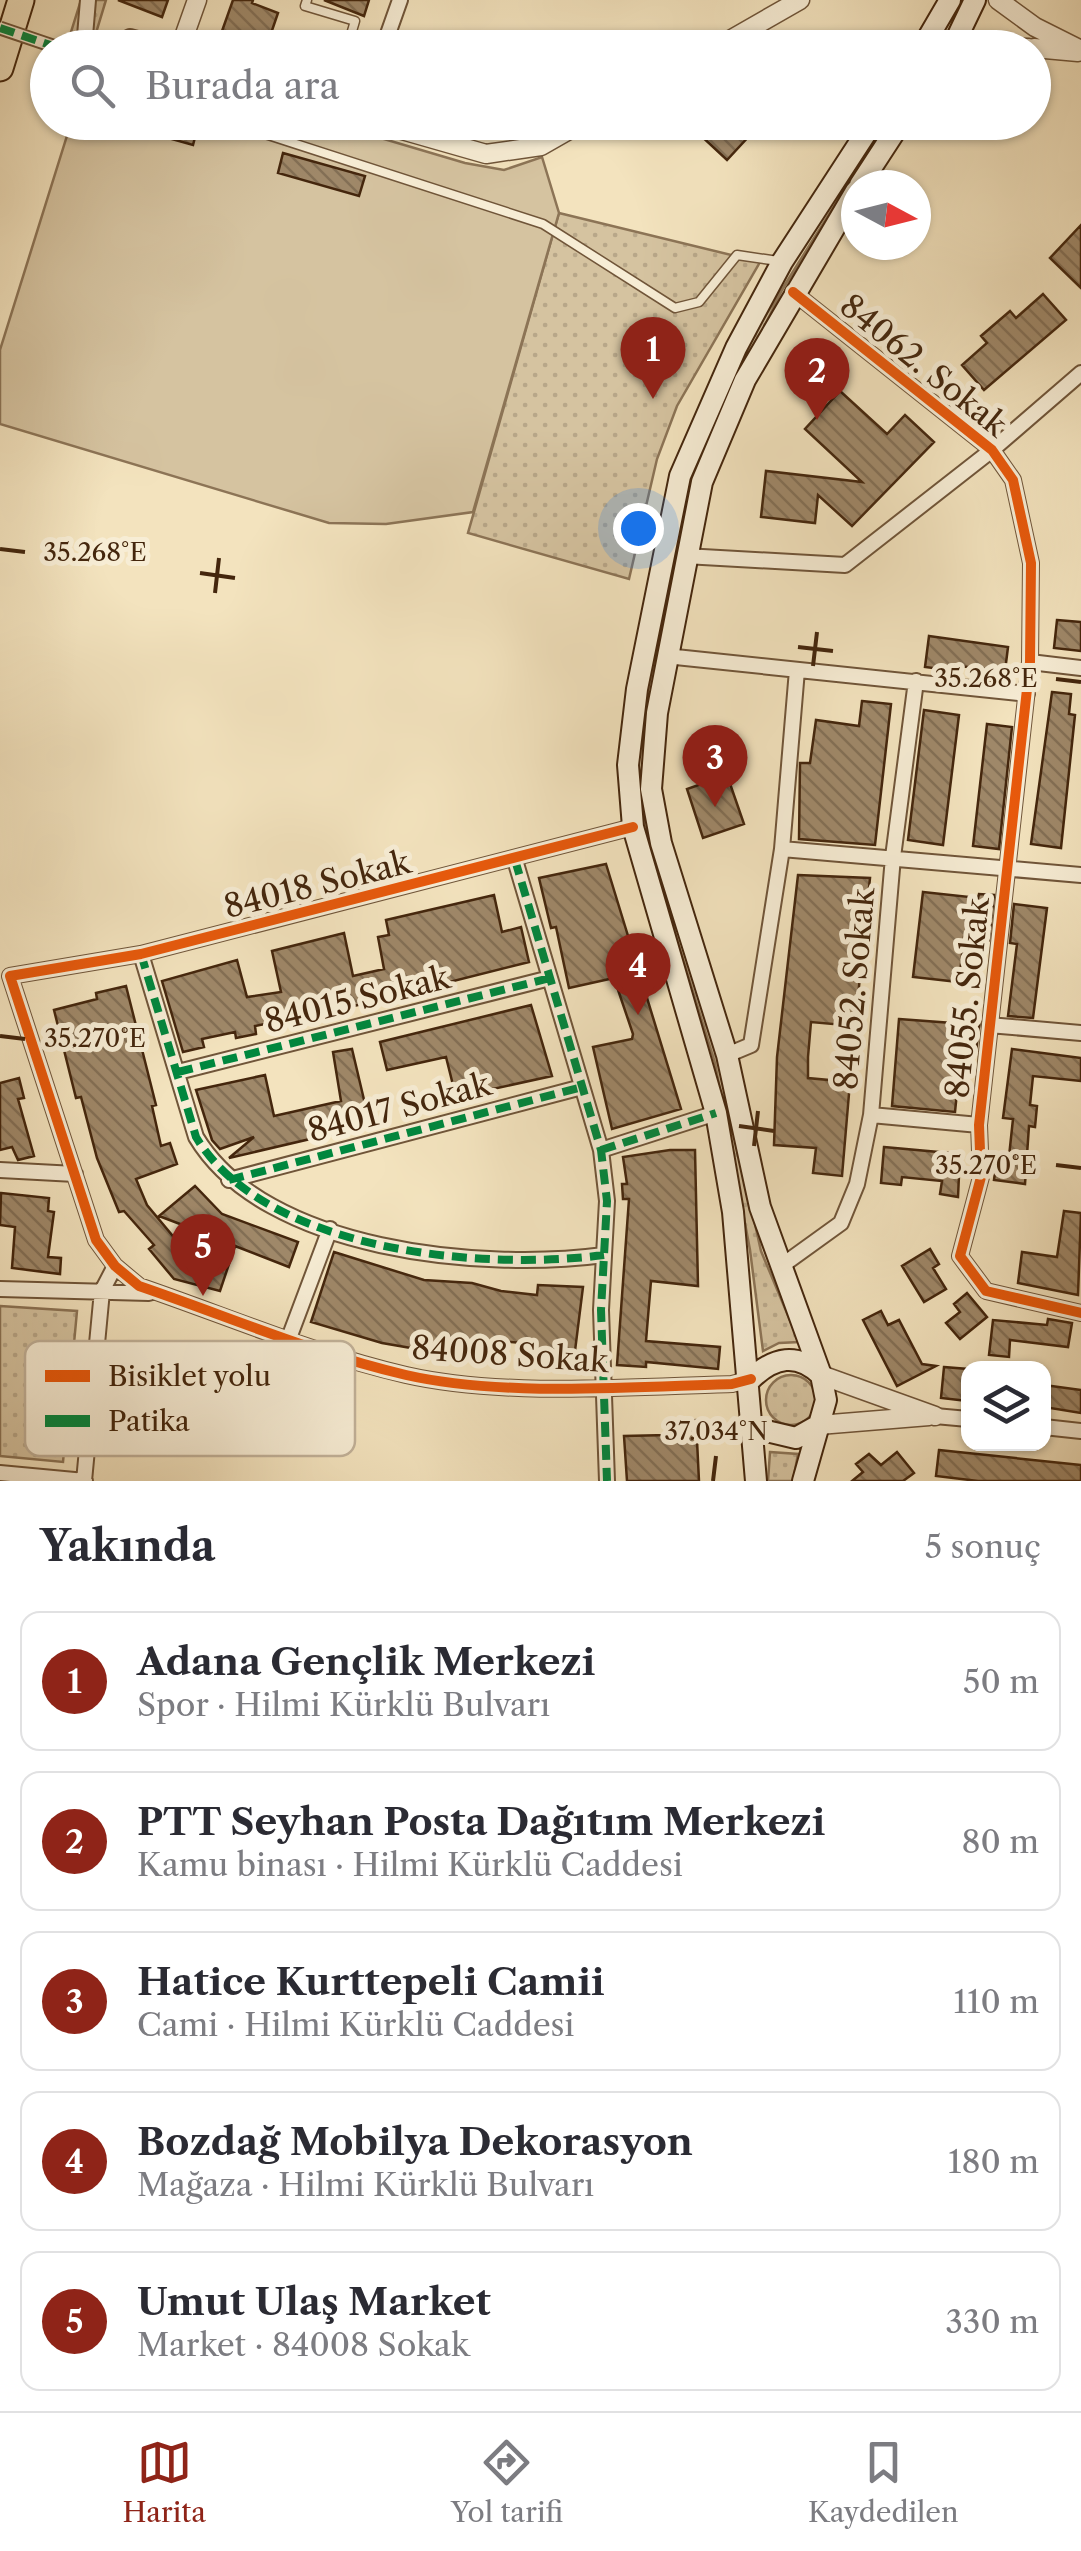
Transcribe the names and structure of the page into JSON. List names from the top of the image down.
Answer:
{
  "streets": {
    "street": [
      "84062. Sokak",
      "84018 Sokak",
      "84052. Sokak",
      "84055. Sokak",
      "84015 Sokak",
      "84017 Sokak",
      "84008 Sokak"
    ]
  },
  "crossings": [
    ["84062. Sokak", "84055. Sokak"],
    ["84018 Sokak", "84008 Sokak"]
  ],
  "legend": ["Bisiklet yolu", "Patika"],
  "north": "right",
  "page": {
    "search": "Burada ara",
    "pins": [
      "1",
      "2",
      "3",
      "4",
      "5"
    ],
    "heading": ["Yakında", "5 sonuç"],
    "list": [
      {
        "mark": "1",
        "name": "Adana Gençlik Merkezi",
        "note": "Spor · Hilmi Kürklü Bulvarı",
        "value": "50 m"
      },
      {
        "mark": "2",
        "name": "PTT Seyhan Posta Dağıtım Merkezi",
        "note": "Kamu binası · Hilmi Kürklü Caddesi",
        "value": "80 m"
      },
      {
        "mark": "3",
        "name": "Hatice Kurttepeli Camii",
        "note": "Cami · Hilmi Kürklü Caddesi",
        "value": "110 m"
      },
      {
        "mark": "4",
        "name": "Bozdağ Mobilya Dekorasyon",
        "note": "Mağaza · Hilmi Kürklü Bulvarı",
        "value": "180 m"
      },
      {
        "mark": "5",
        "name": "Umut Ulaş Market",
        "note": "Market · 84008 Sokak",
        "value": "330 m"
      }
    ],
    "nav": ["Harita", "Yol tarifi", "Kaydedilen"]
  },
  "coordinates": ["35.268°E", "35.270°E", "37.034°N"]
}
